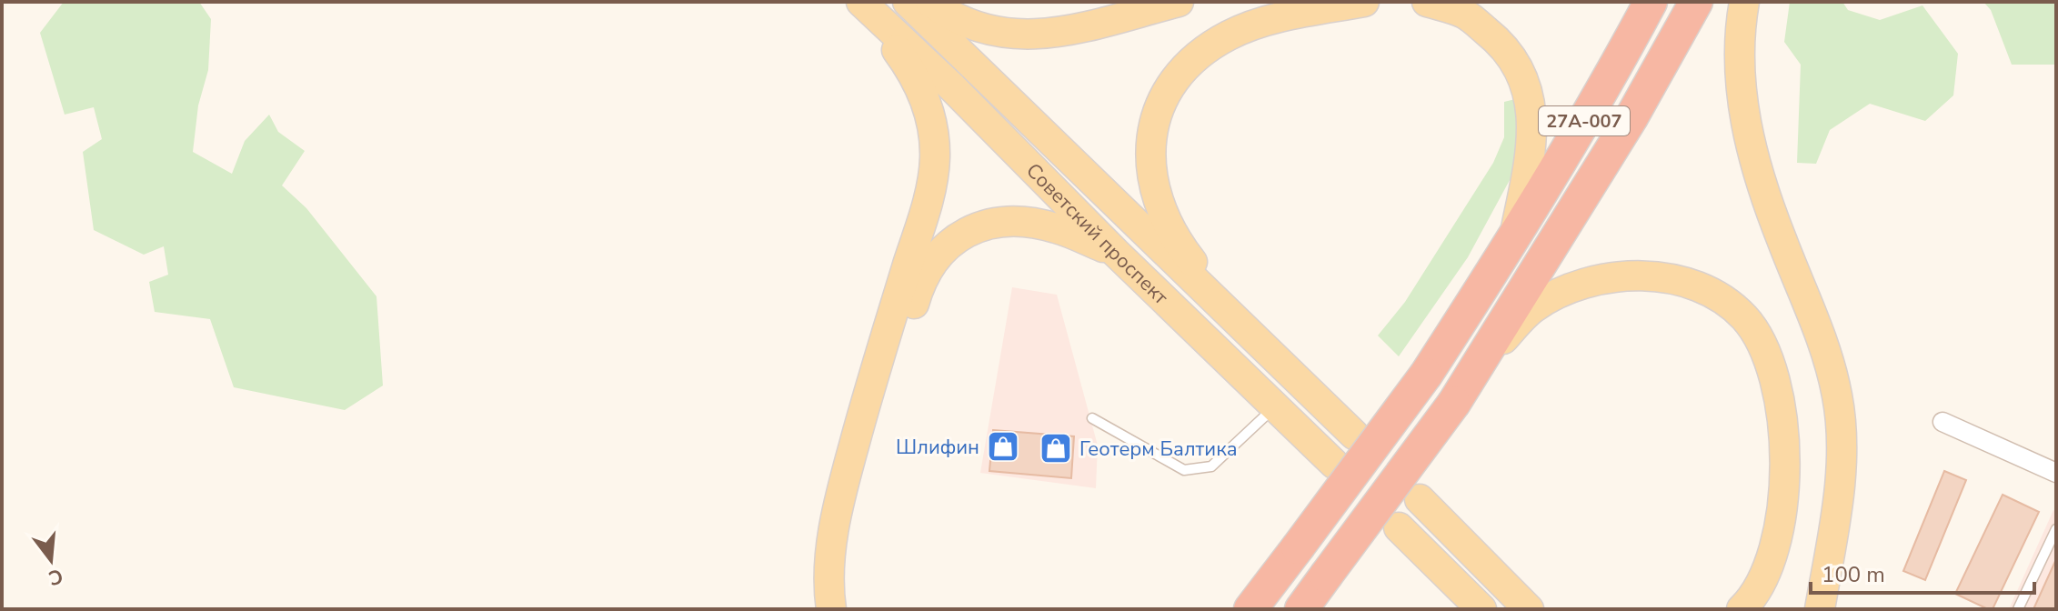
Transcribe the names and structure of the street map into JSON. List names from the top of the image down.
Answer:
{
  "streets": {
    "highway": ["27А-007"],
    "main road": ["Советский проспект"]
  },
  "places": {
    "shop": ["Шлифин", "Геотерм Балтика"]
  },
  "scale_bar": "100 m",
  "north": "bottom"
}
